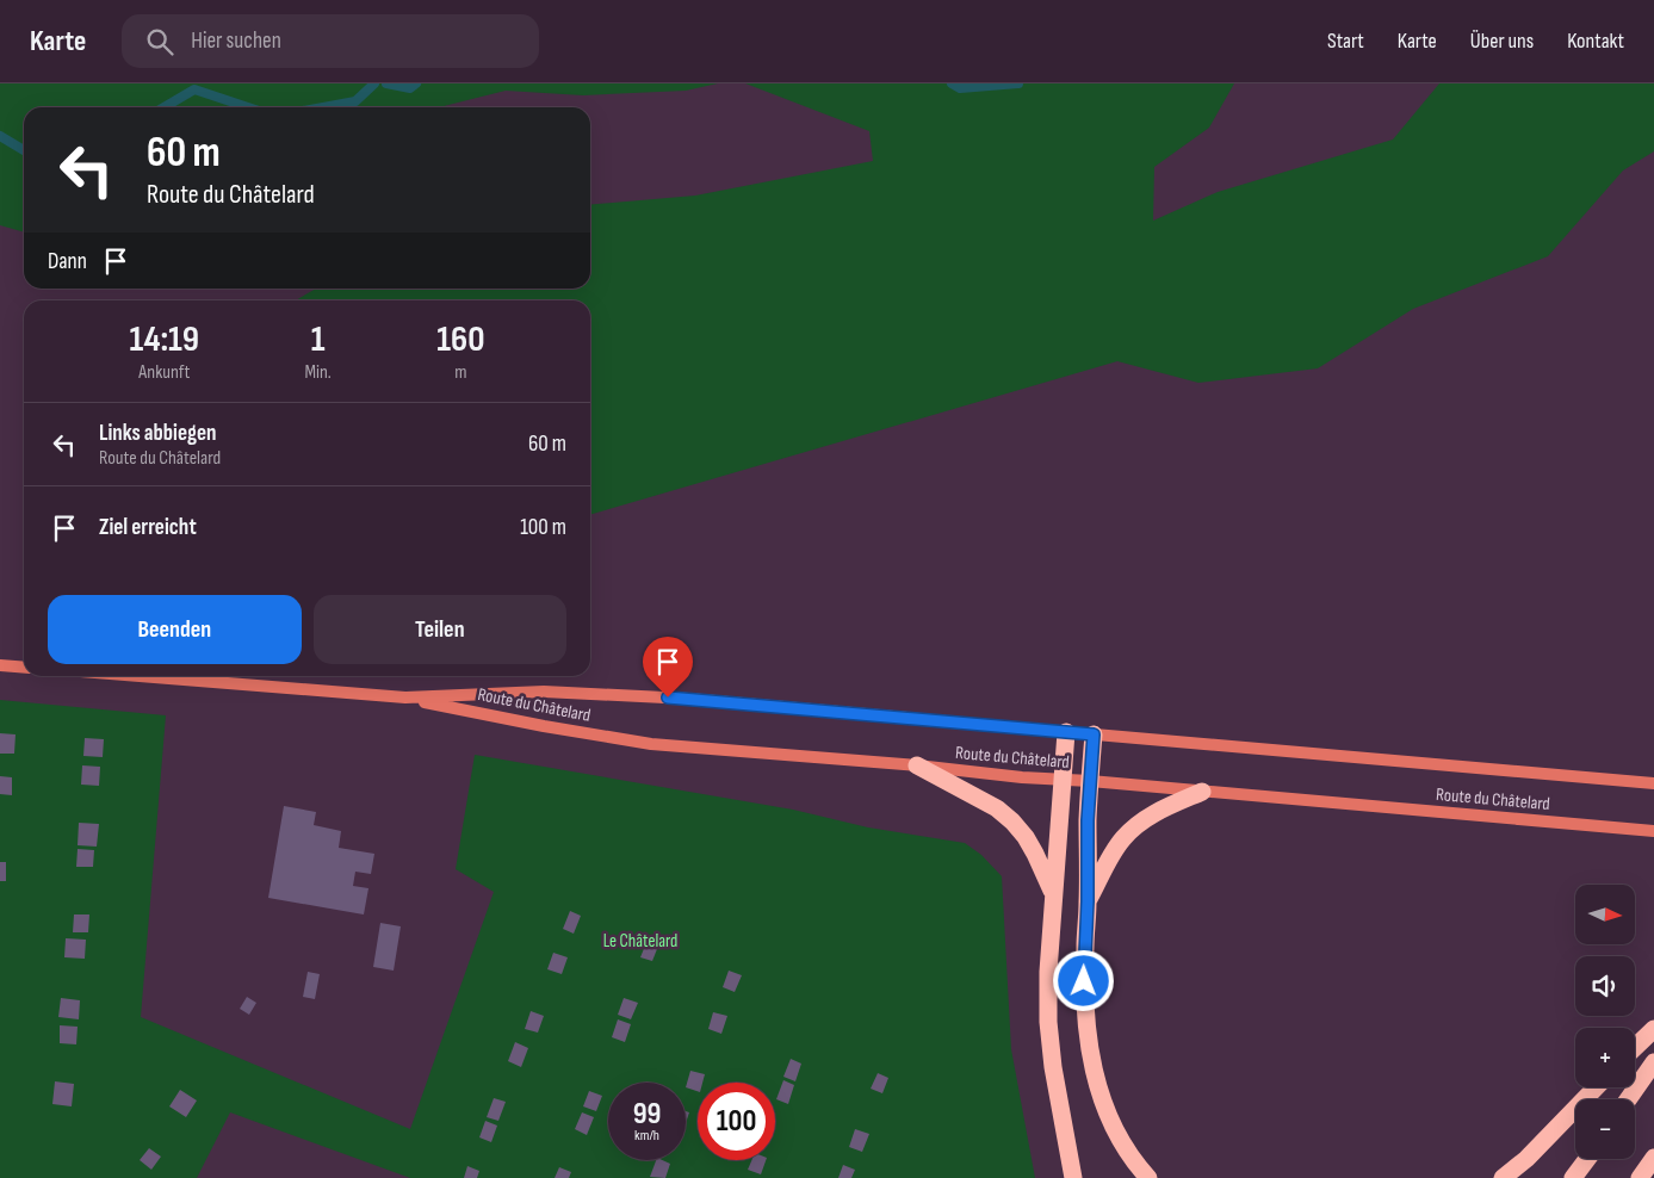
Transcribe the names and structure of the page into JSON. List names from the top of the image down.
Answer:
{
  "streets": {
    "main road": ["Route du Châtelard"]
  },
  "parks": ["Le Châtelard"],
  "north": "right",
  "page": {
    "header": "Karte",
    "search": "Hier suchen",
    "nav": [
      "Start",
      "Karte",
      "Über uns",
      "Kontakt"
    ],
    "turn": ["60 m", "Route du Châtelard"],
    "then": "Dann",
    "eta": [
      "14:19",
      "Ankunft",
      "1",
      "Min.",
      "160",
      "m"
    ],
    "list": [
      {
        "name": "Links abbiegen",
        "note": "Route du Châtelard",
        "value": "60 m"
      },
      {
        "name": "Ziel erreicht",
        "value": "100 m"
      }
    ],
    "buttons": ["Beenden", "Teilen"],
    "map_buttons": ["+", "−"],
    "speed": "99 km/h",
    "limit": "100"
  }
}
